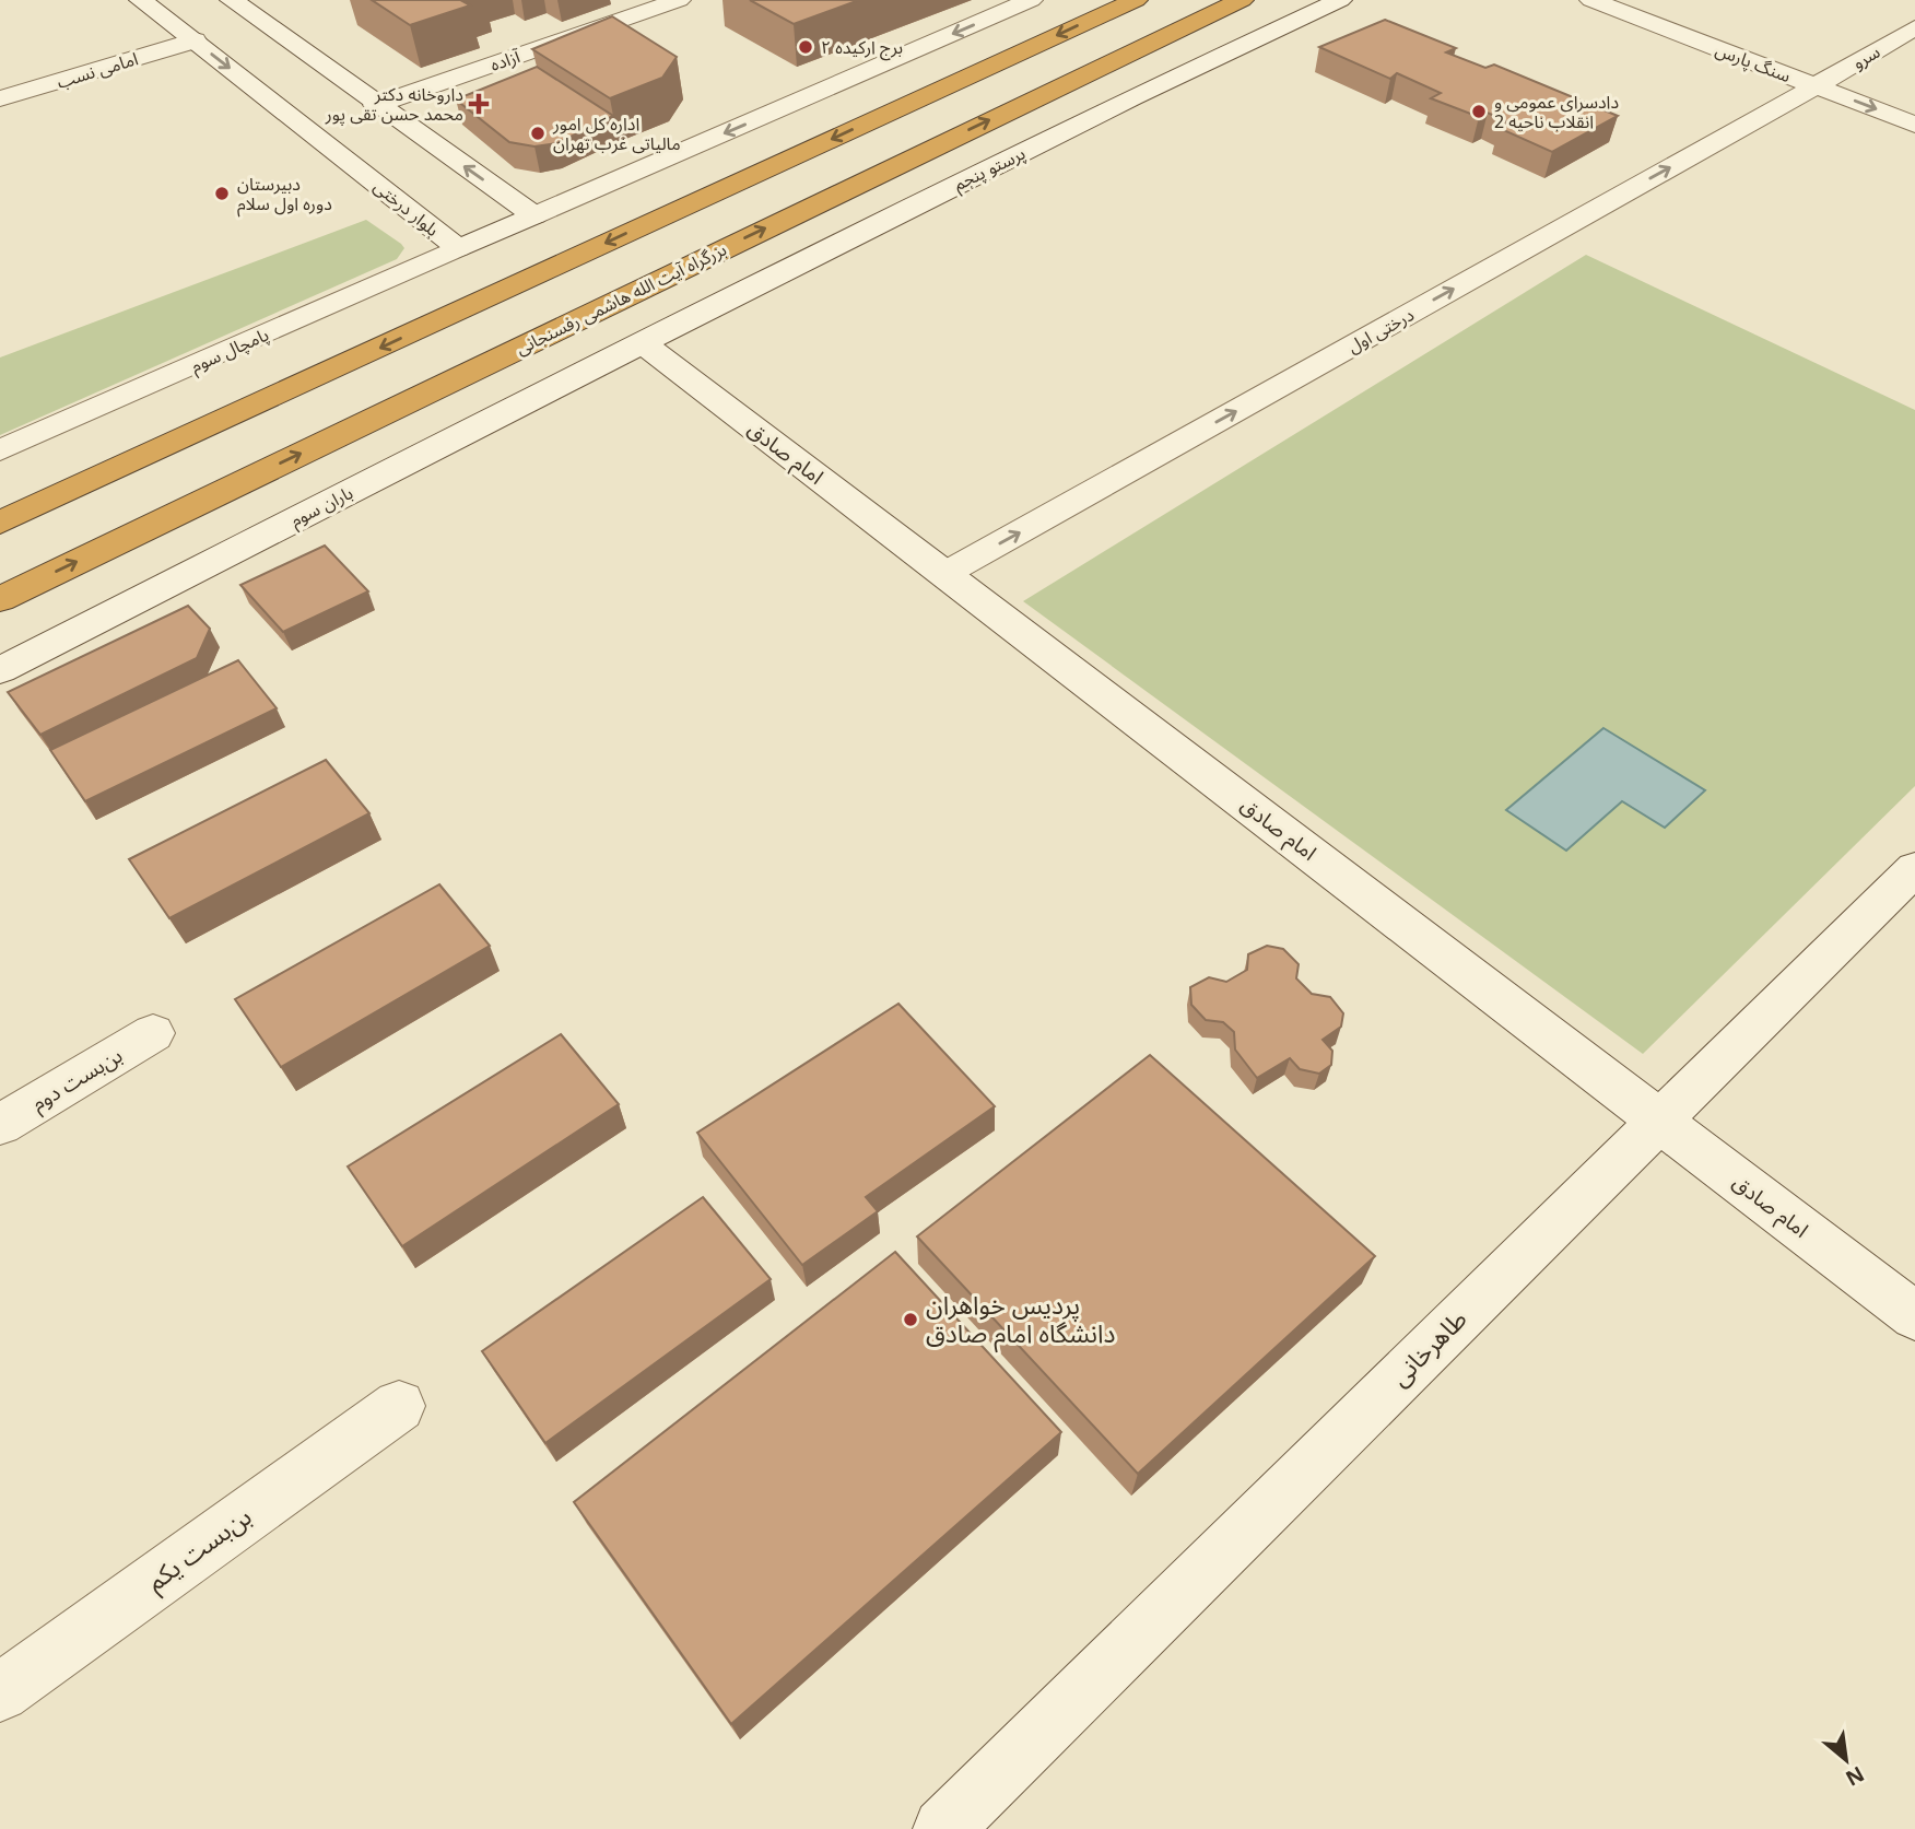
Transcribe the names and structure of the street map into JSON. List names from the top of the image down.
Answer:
{
  "streets": {
    "highway": ["بزرگراه آیت الله هاشمی رفسنجانی"],
    "street": [
      "سرو",
      "آزاده",
      "سنگ پارس",
      "امامی نسب",
      "پرستو پنجم",
      "بلوار درختی",
      "درختی اول",
      "پامچال سوم",
      "امام صادق",
      "باران سوم",
      "بن‌بست دوم",
      "طاهرخانی",
      "بن‌بست یکم"
    ]
  },
  "crossings": [
    ["سرو", "سنگ پارس"],
    ["سرو", "درختی اول"],
    ["آزاده", "بلوار درختی"],
    ["سنگ پارس", "درختی اول"],
    ["امامی نسب", "بلوار درختی"],
    ["پرستو پنجم", "امام صادق"],
    ["پرستو پنجم", "باران سوم"],
    ["بلوار درختی", "پامچال سوم"],
    ["درختی اول", "امام صادق"],
    ["امام صادق", "باران سوم"],
    ["امام صادق", "طاهرخانی"]
  ],
  "one_way": ["درختی اول"],
  "places": {
    "other": [
      "برج ارکیده ۲",
      "دادسرای عمومی و انقلاب ناحیه 2",
      "اداره کل امور مالیاتی غرب تهران",
      "دبیرستان دوره اول سلام",
      "پردیس خواهران دانشگاه امام صادق"
    ],
    "health": ["داروخانه دکتر محمد حسن تقی پور"]
  },
  "north": "bottom right"
}
